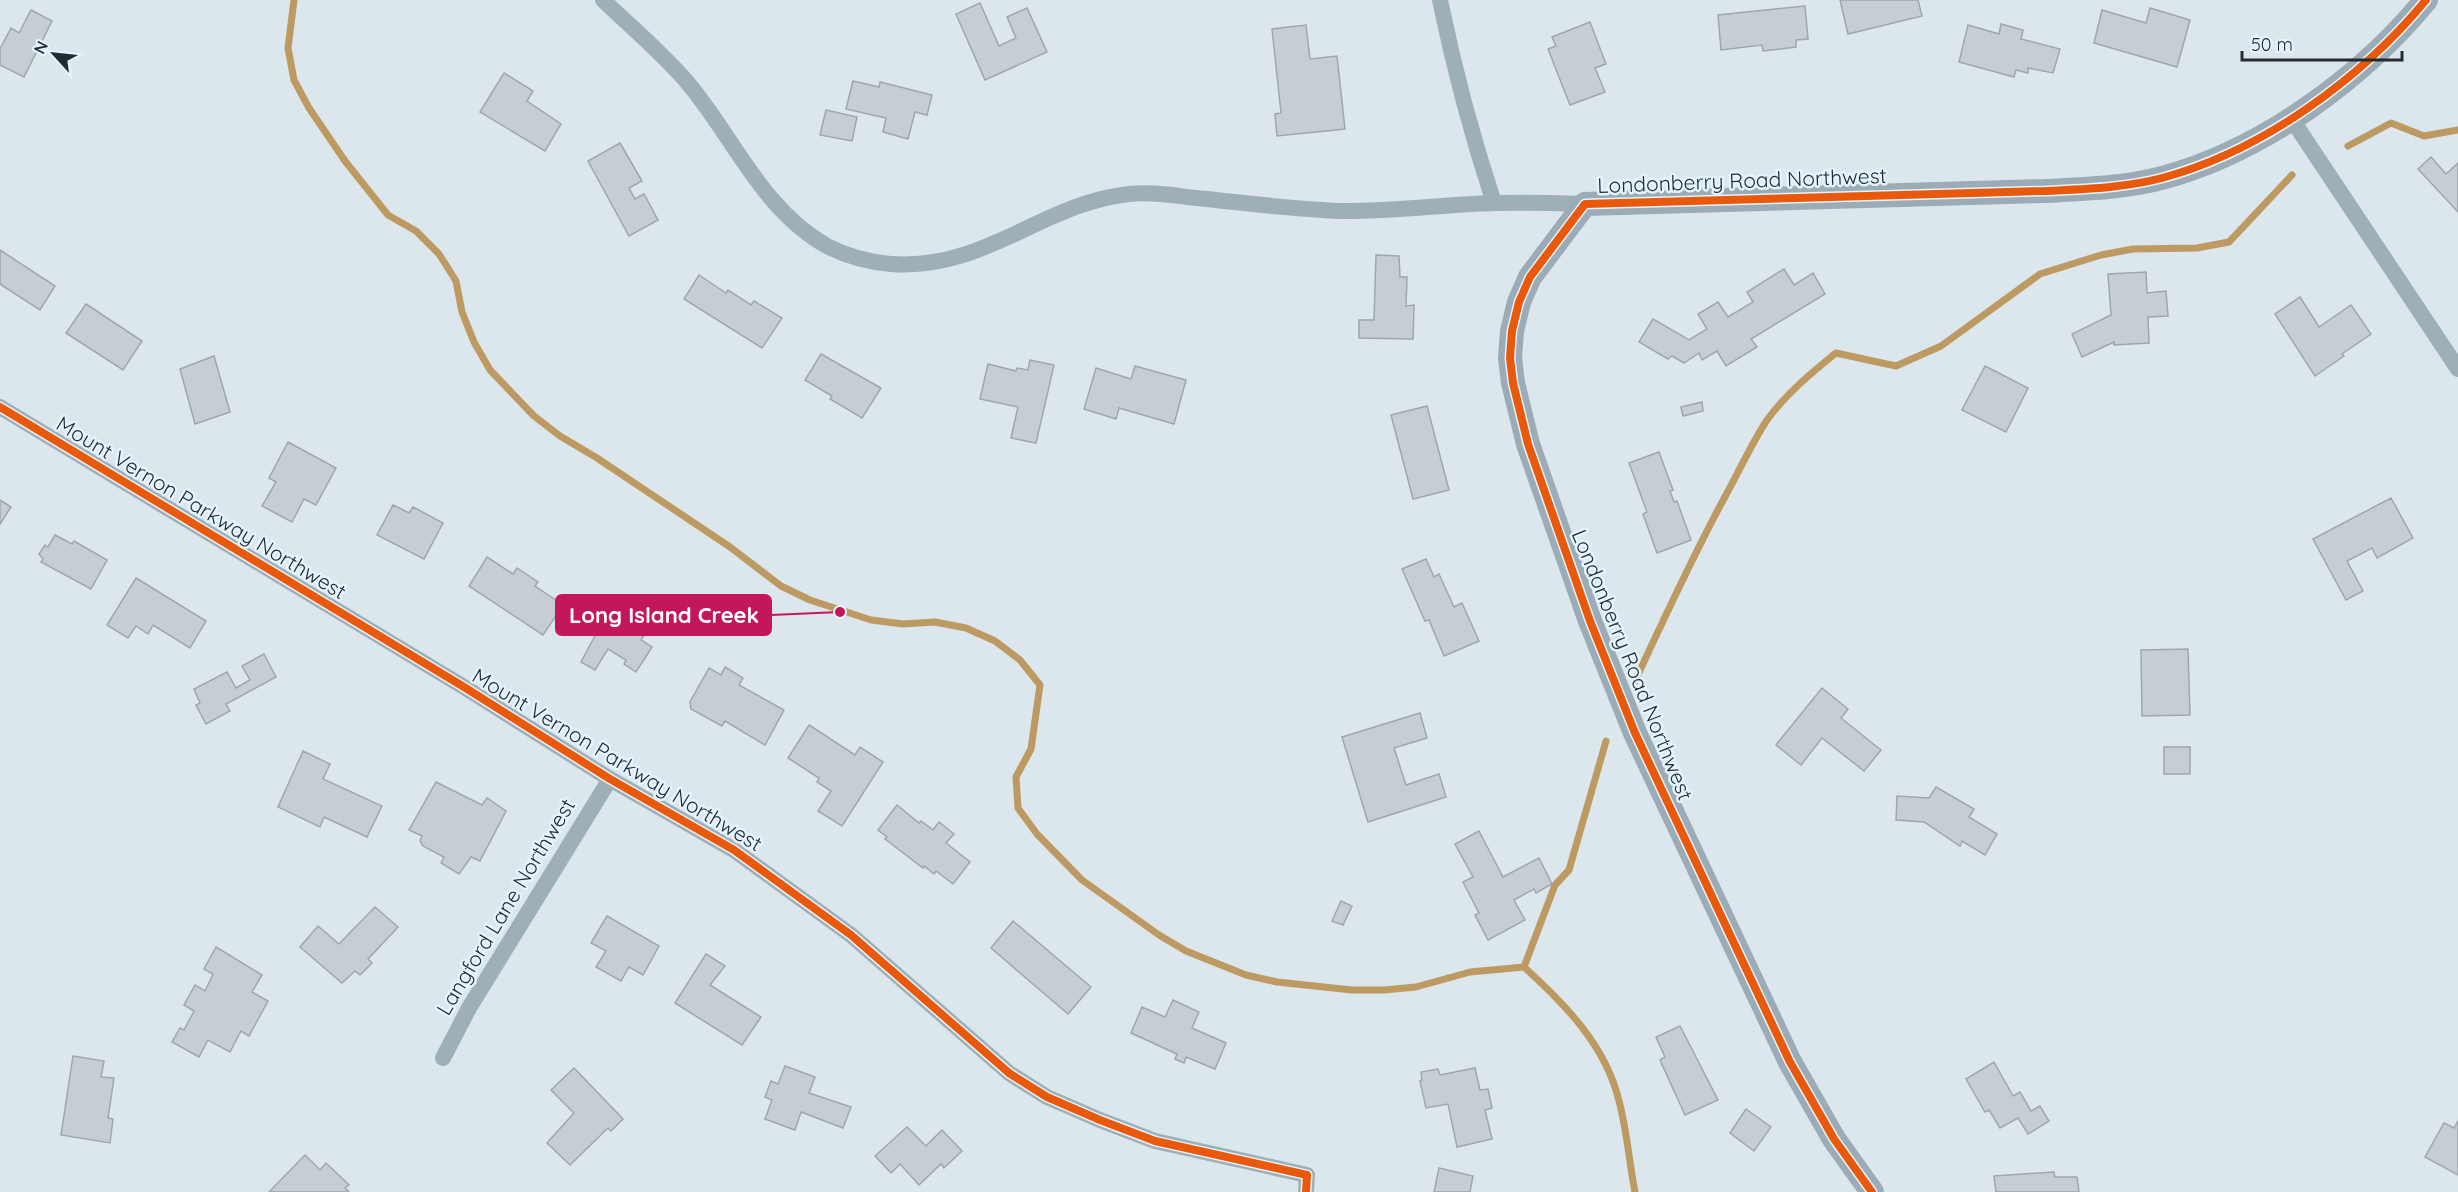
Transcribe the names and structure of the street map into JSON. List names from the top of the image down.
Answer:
{
  "streets": {
    "street": ["Londonberry Road Northwest", "Mount Vernon Parkway Northwest", "Langford Lane Northwest"]
  },
  "crossings": [
    ["Mount Vernon Parkway Northwest", "Langford Lane Northwest"]
  ],
  "places": ["Long Island Creek"],
  "scale_bar": "50 m",
  "north": "top left"
}
